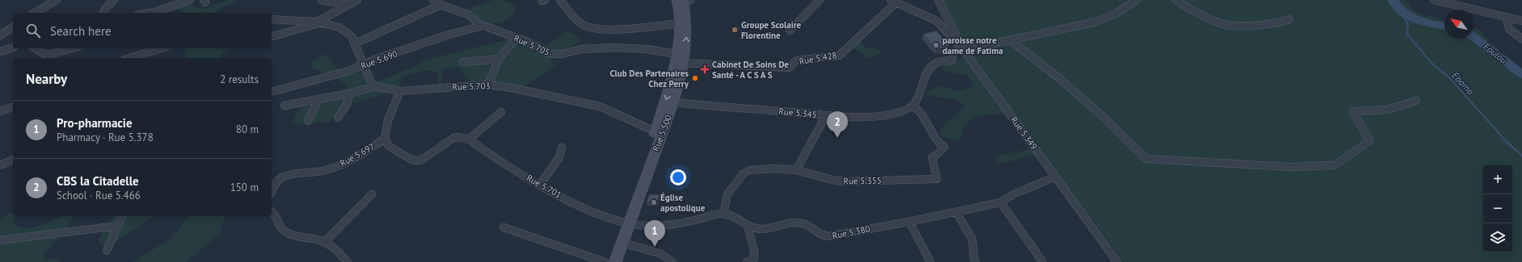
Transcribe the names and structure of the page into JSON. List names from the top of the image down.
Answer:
{
  "streets": {
    "main road": ["Rue 5.500"],
    "street": [
      "Rue 5.705",
      "Rue 5.428",
      "Rue 5.690",
      "Rue 5.703",
      "Rue 5.345",
      "Rue 5.349",
      "Rue 5.697",
      "Rue 5.355",
      "Rue 5.701",
      "Rue 5.380"
    ]
  },
  "crossings": [
    ["Rue 5.705", "Rue 5.690"],
    ["Rue 5.705", "Rue 5.500"],
    ["Rue 5.428", "Rue 5.500"],
    ["Rue 5.703", "Rue 5.500"],
    ["Rue 5.703", "Rue 5.697"],
    ["Rue 5.345", "Rue 5.500"],
    ["Rue 5.345", "Rue 5.355"],
    ["Rue 5.500", "Rue 5.701"],
    ["Rue 5.349", "Rue 5.380"],
    ["Rue 5.355", "Rue 5.380"]
  ],
  "water": ["Foulou", "Ebama"],
  "places": {
    "other": [
      "Groupe Scolaire Florentine",
      "paroisse notre dame de Fatima",
      "Club Des Partenaires Chez Perry",
      "Église apostolique"
    ],
    "health": ["Cabinet De Soins De Santé - A C S A S"]
  },
  "north": "top left",
  "page": {
    "search": "Search here",
    "heading": ["Nearby", "2 results"],
    "list": [
      {
        "mark": "1",
        "name": "Pro-pharmacie",
        "note": "Pharmacy · Rue 5.378",
        "value": "80 m"
      },
      {
        "mark": "2",
        "name": "CBS la Citadelle",
        "note": "School · Rue 5.466",
        "value": "150 m"
      }
    ],
    "pins": ["2", "1"],
    "map_buttons": ["+", "−"]
  }
}
